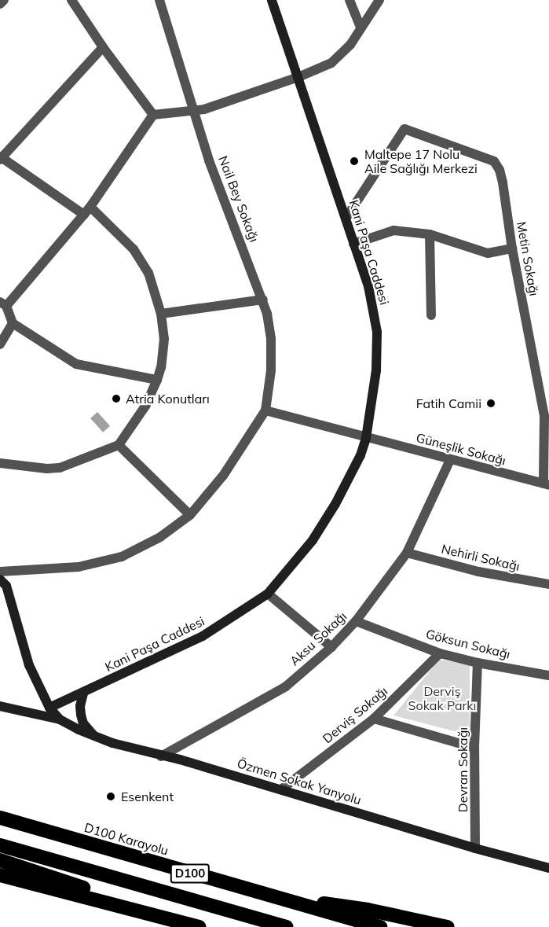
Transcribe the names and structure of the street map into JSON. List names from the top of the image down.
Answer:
{
  "streets": {
    "highway": ["D100 Karayolu", "D100"],
    "street": [
      "Nail Bey Sokağı",
      "Kani Paşa Caddesi",
      "Metin Sokağı",
      "Güneşlik Sokağı",
      "Nehirli Sokağı",
      "Aksu Sokağı",
      "Göksun Sokağı",
      "Derviş Sokağı",
      "Devran Sokağı",
      "Özmen Sokak Yanyolu"
    ]
  },
  "crossings": [
    ["Kani Paşa Caddesi", "Metin Sokağı"],
    ["Kani Paşa Caddesi", "Güneşlik Sokağı"],
    ["Kani Paşa Caddesi", "Özmen Sokak Yanyolu"],
    ["Metin Sokağı", "Güneşlik Sokağı"],
    ["Güneşlik Sokağı", "Aksu Sokağı"],
    ["Nehirli Sokağı", "Aksu Sokağı"],
    ["Aksu Sokağı", "Göksun Sokağı"],
    ["Aksu Sokağı", "Özmen Sokak Yanyolu"],
    ["Göksun Sokağı", "Derviş Sokağı"],
    ["Göksun Sokağı", "Devran Sokağı"],
    ["Derviş Sokağı", "Özmen Sokak Yanyolu"],
    ["Devran Sokağı", "Özmen Sokak Yanyolu"]
  ],
  "parks": ["Derviş Sokak Parkı"],
  "places": [
    "Maltepe 17 Nolu Aile Sağlığı Merkezi",
    "Atria Konutları",
    "Fatih Camii",
    "Esenkent"
  ]
}
